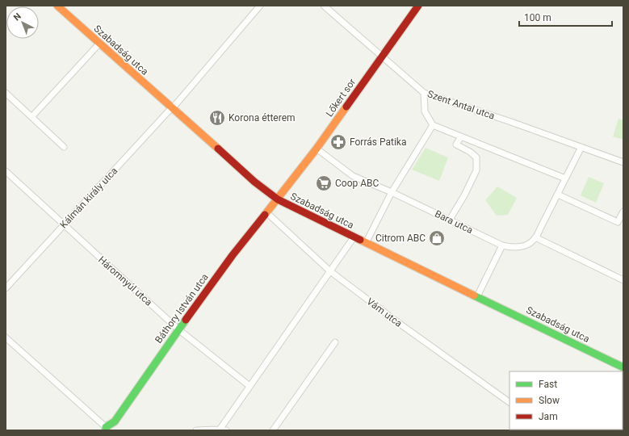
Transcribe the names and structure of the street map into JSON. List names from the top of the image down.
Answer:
{
  "streets": {
    "main road": ["Szabadság utca", "Lőkert sor", "Báthory István utca"],
    "street": [
      "Szent Antal utca",
      "Kálmán király utca",
      "Bara utca",
      "Háromnyúl utca",
      "Vám utca"
    ]
  },
  "crossings": [
    ["Szabadság utca", "Lőkert sor"],
    ["Szabadság utca", "Kálmán király utca"],
    ["Szabadság utca", "Báthory István utca"],
    ["Lőkert sor", "Szent Antal utca"],
    ["Lőkert sor", "Bara utca"],
    ["Lőkert sor", "Báthory István utca"],
    ["Szent Antal utca", "Bara utca"],
    ["Kálmán király utca", "Háromnyúl utca"],
    ["Háromnyúl utca", "Báthory István utca"],
    ["Báthory István utca", "Vám utca"]
  ],
  "places": {
    "restaurant": ["Korona étterem"],
    "pharmacy": ["Forrás Patika"],
    "supermarket": ["Coop ABC"],
    "shop": ["Citrom ABC"]
  },
  "legend": ["Fast", "Slow", "Jam"],
  "scale_bar": "100 m",
  "north": "top left"
}
